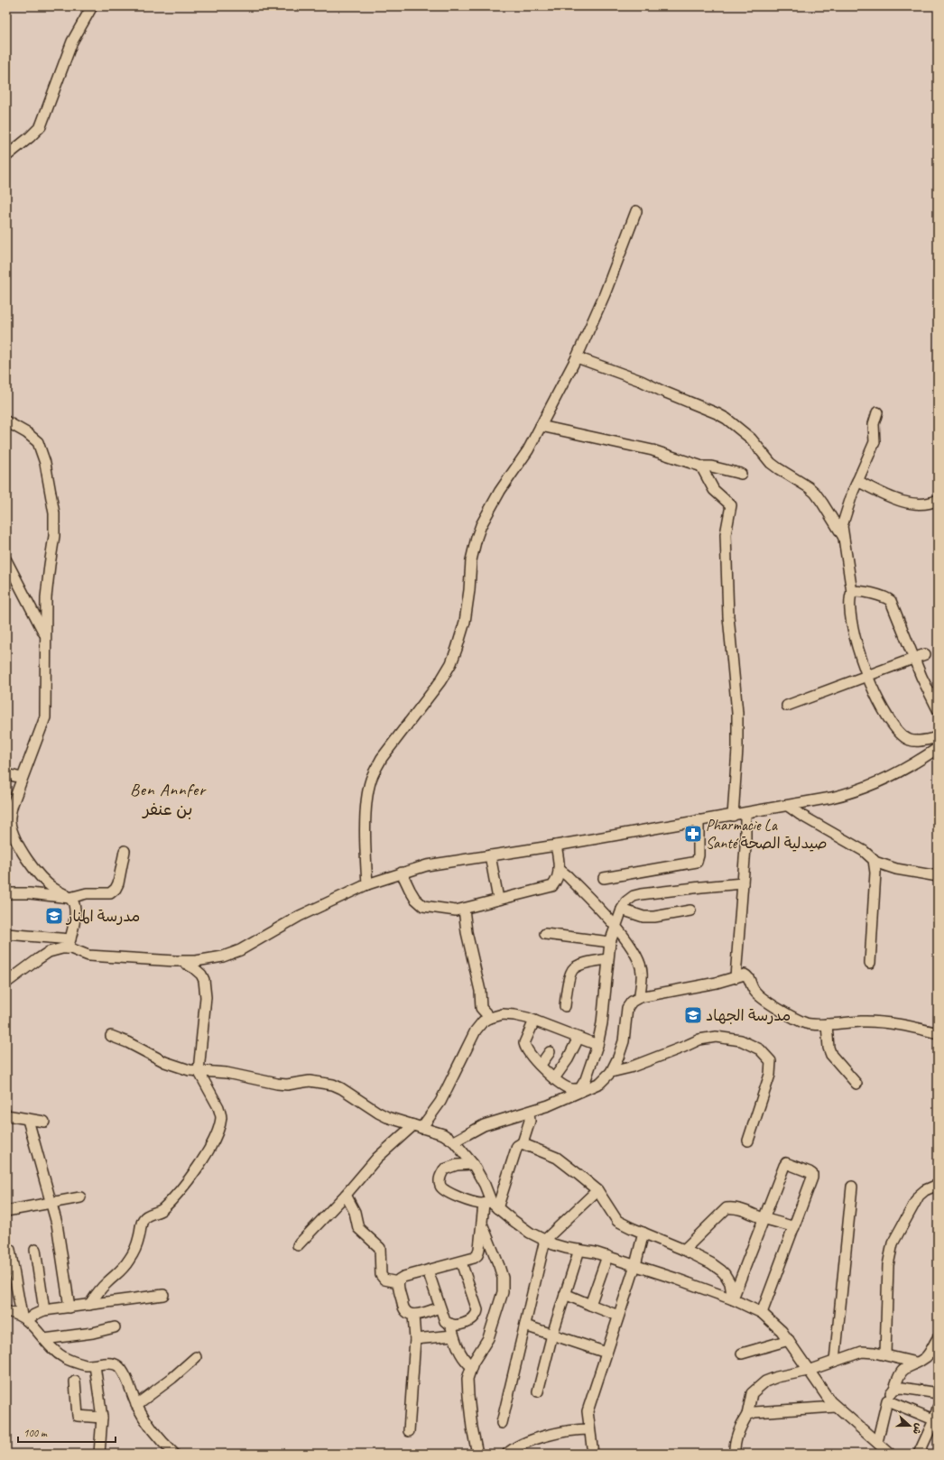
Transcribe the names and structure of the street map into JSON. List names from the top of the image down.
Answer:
{
  "districts": ["Ben Annfer بن عنفر"],
  "places": {
    "pharmacy": ["Pharmacie La Santé صيدلية الصحة"],
    "school or university": ["مدرسة المنار", "مدرسة الجهاد"]
  },
  "scale_bar": "100 m",
  "north": "right"
}
